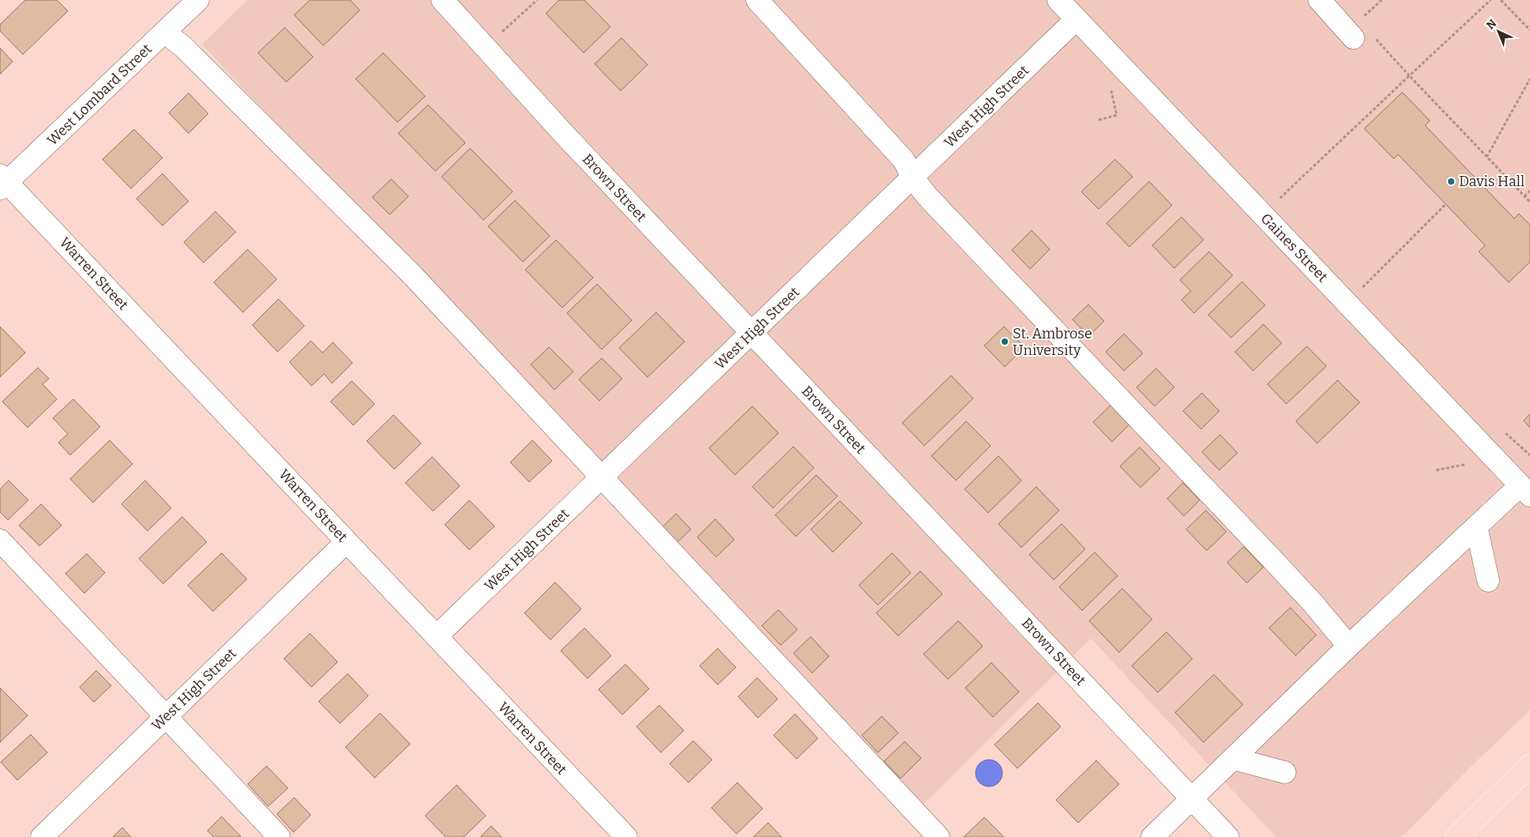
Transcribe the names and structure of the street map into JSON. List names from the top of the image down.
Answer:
{
  "streets": {
    "street": [
      "West Lombard Street",
      "West High Street",
      "Brown Street",
      "Gaines Street",
      "Warren Street"
    ]
  },
  "crossings": [
    ["West Lombard Street", "Warren Street"],
    ["West High Street", "Brown Street"],
    ["West High Street", "Gaines Street"],
    ["West High Street", "Warren Street"]
  ],
  "places": ["Davis Hall", "St. Ambrose University"],
  "north": "top left"
}
